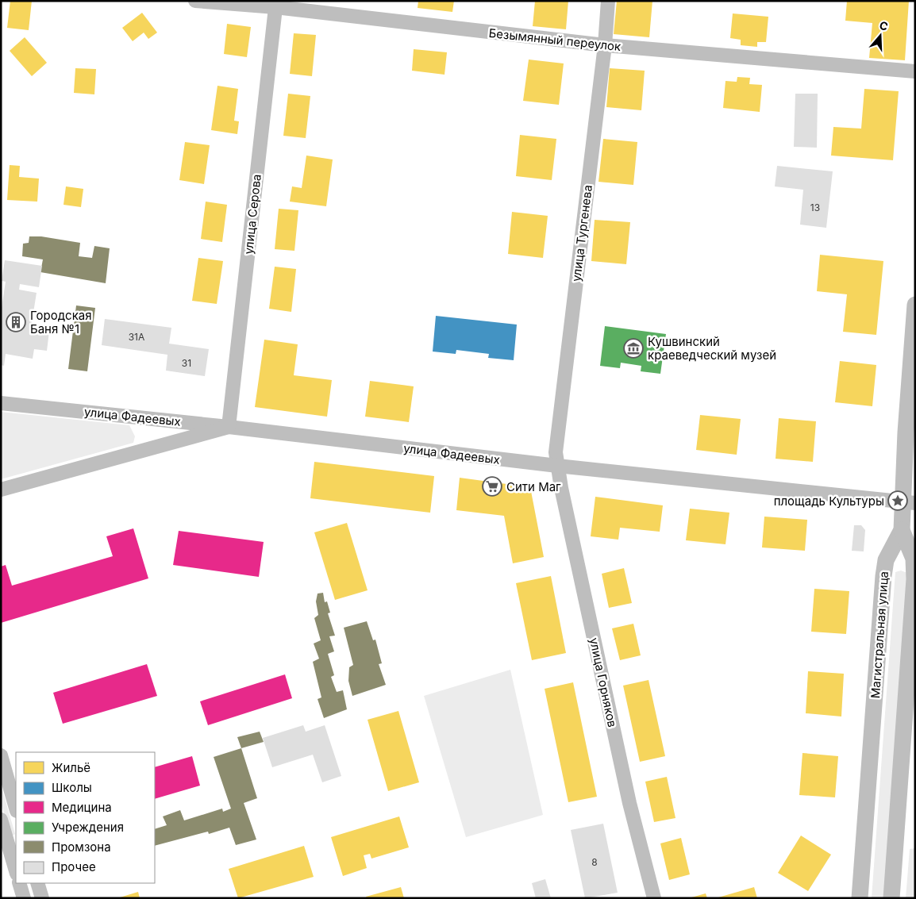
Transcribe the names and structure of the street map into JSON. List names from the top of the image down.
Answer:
{
  "streets": {
    "main road": ["Магистральная улица"],
    "street": [
      "Безымянный переулок",
      "улица Серова",
      "улица Тургенева",
      "улица Фадеевых",
      "улица Горняков"
    ]
  },
  "crossings": [
    ["Безымянный переулок", "улица Серова"],
    ["Безымянный переулок", "улица Тургенева"],
    ["улица Серова", "улица Фадеевых"],
    ["улица Тургенева", "улица Фадеевых"],
    ["улица Тургенева", "улица Горняков"],
    ["улица Фадеевых", "Магистральная улица"],
    ["улица Фадеевых", "улица Горняков"]
  ],
  "places": {
    "building": ["Городская Баня №1"],
    "museum": ["Кушвинский краеведческий музей"],
    "supermarket": ["Сити Маг"],
    "place": ["площадь Культуры"]
  },
  "house_numbers": [
    "13",
    "31А",
    "31",
    "8"
  ],
  "legend": [
    "Жильё",
    "Школы",
    "Медицина",
    "Учреждения",
    "Промзона",
    "Прочее"
  ],
  "north": "top"
}
